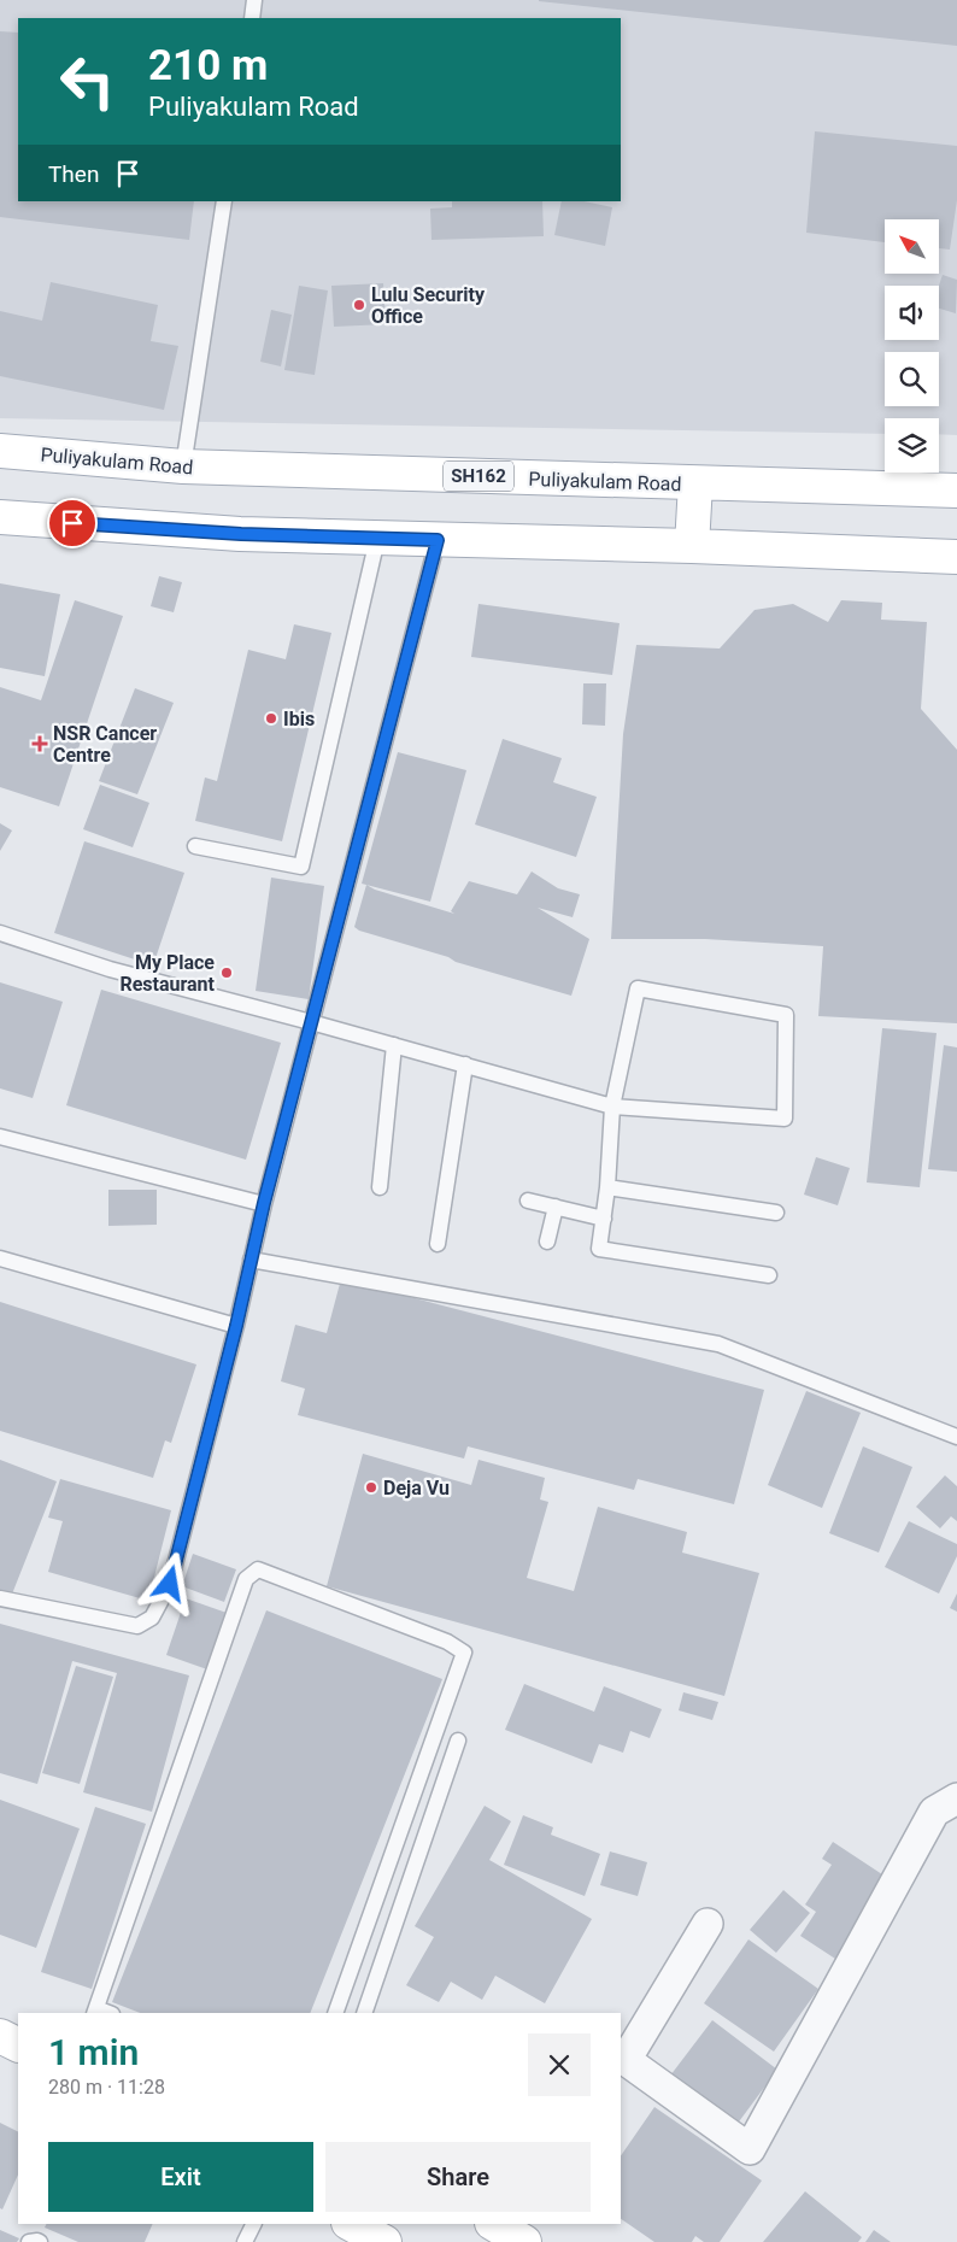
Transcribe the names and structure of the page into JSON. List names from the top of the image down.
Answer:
{
  "streets": {
    "main road": ["Puliyakulam Road", "SH162"]
  },
  "places": {
    "other": [
      "Lulu Security Office",
      "Ibis",
      "My Place Restaurant",
      "Deja Vu"
    ],
    "health": ["NSR Cancer Centre"]
  },
  "north": "top left",
  "page": {
    "turn": ["210 m", "Puliyakulam Road"],
    "then": "Then",
    "heading": ["1 min", "280 m · 11:28"],
    "buttons": ["Exit", "Share"]
  }
}
